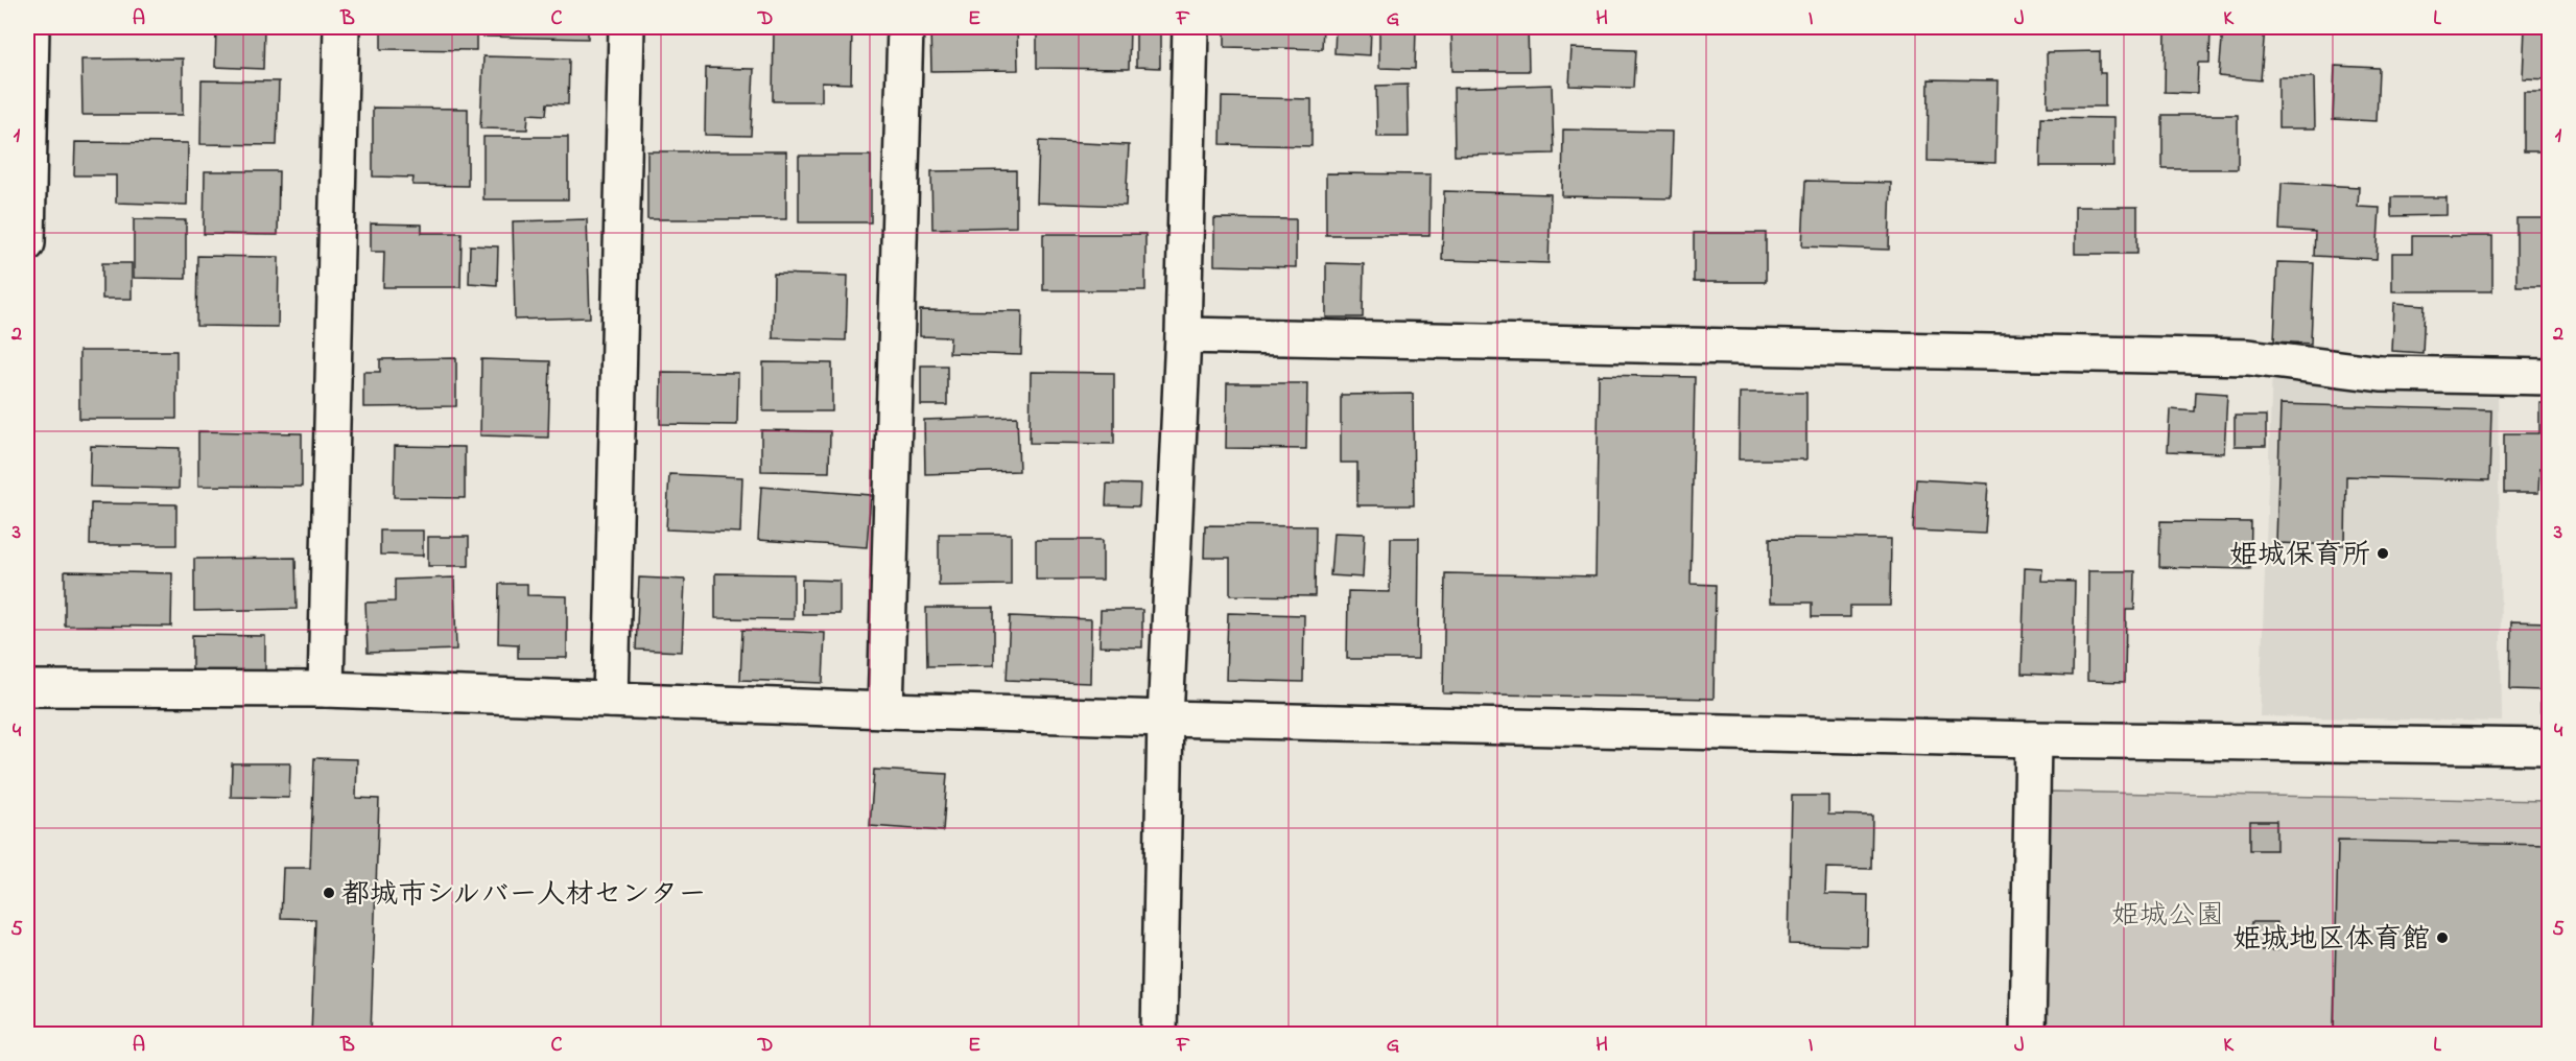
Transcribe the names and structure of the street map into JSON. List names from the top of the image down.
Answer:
{
  "parks": ["姫城公園"],
  "places": ["姫城保育所", "都城市シルバー人材センター", "姫城地区体育館"],
  "grid": {
    "columns": [
      "A",
      "B",
      "C",
      "D",
      "E",
      "F",
      "G",
      "H",
      "I",
      "J",
      "K",
      "L"
    ],
    "rows": [
      "1",
      "2",
      "3",
      "4",
      "5"
    ]
  }
}
